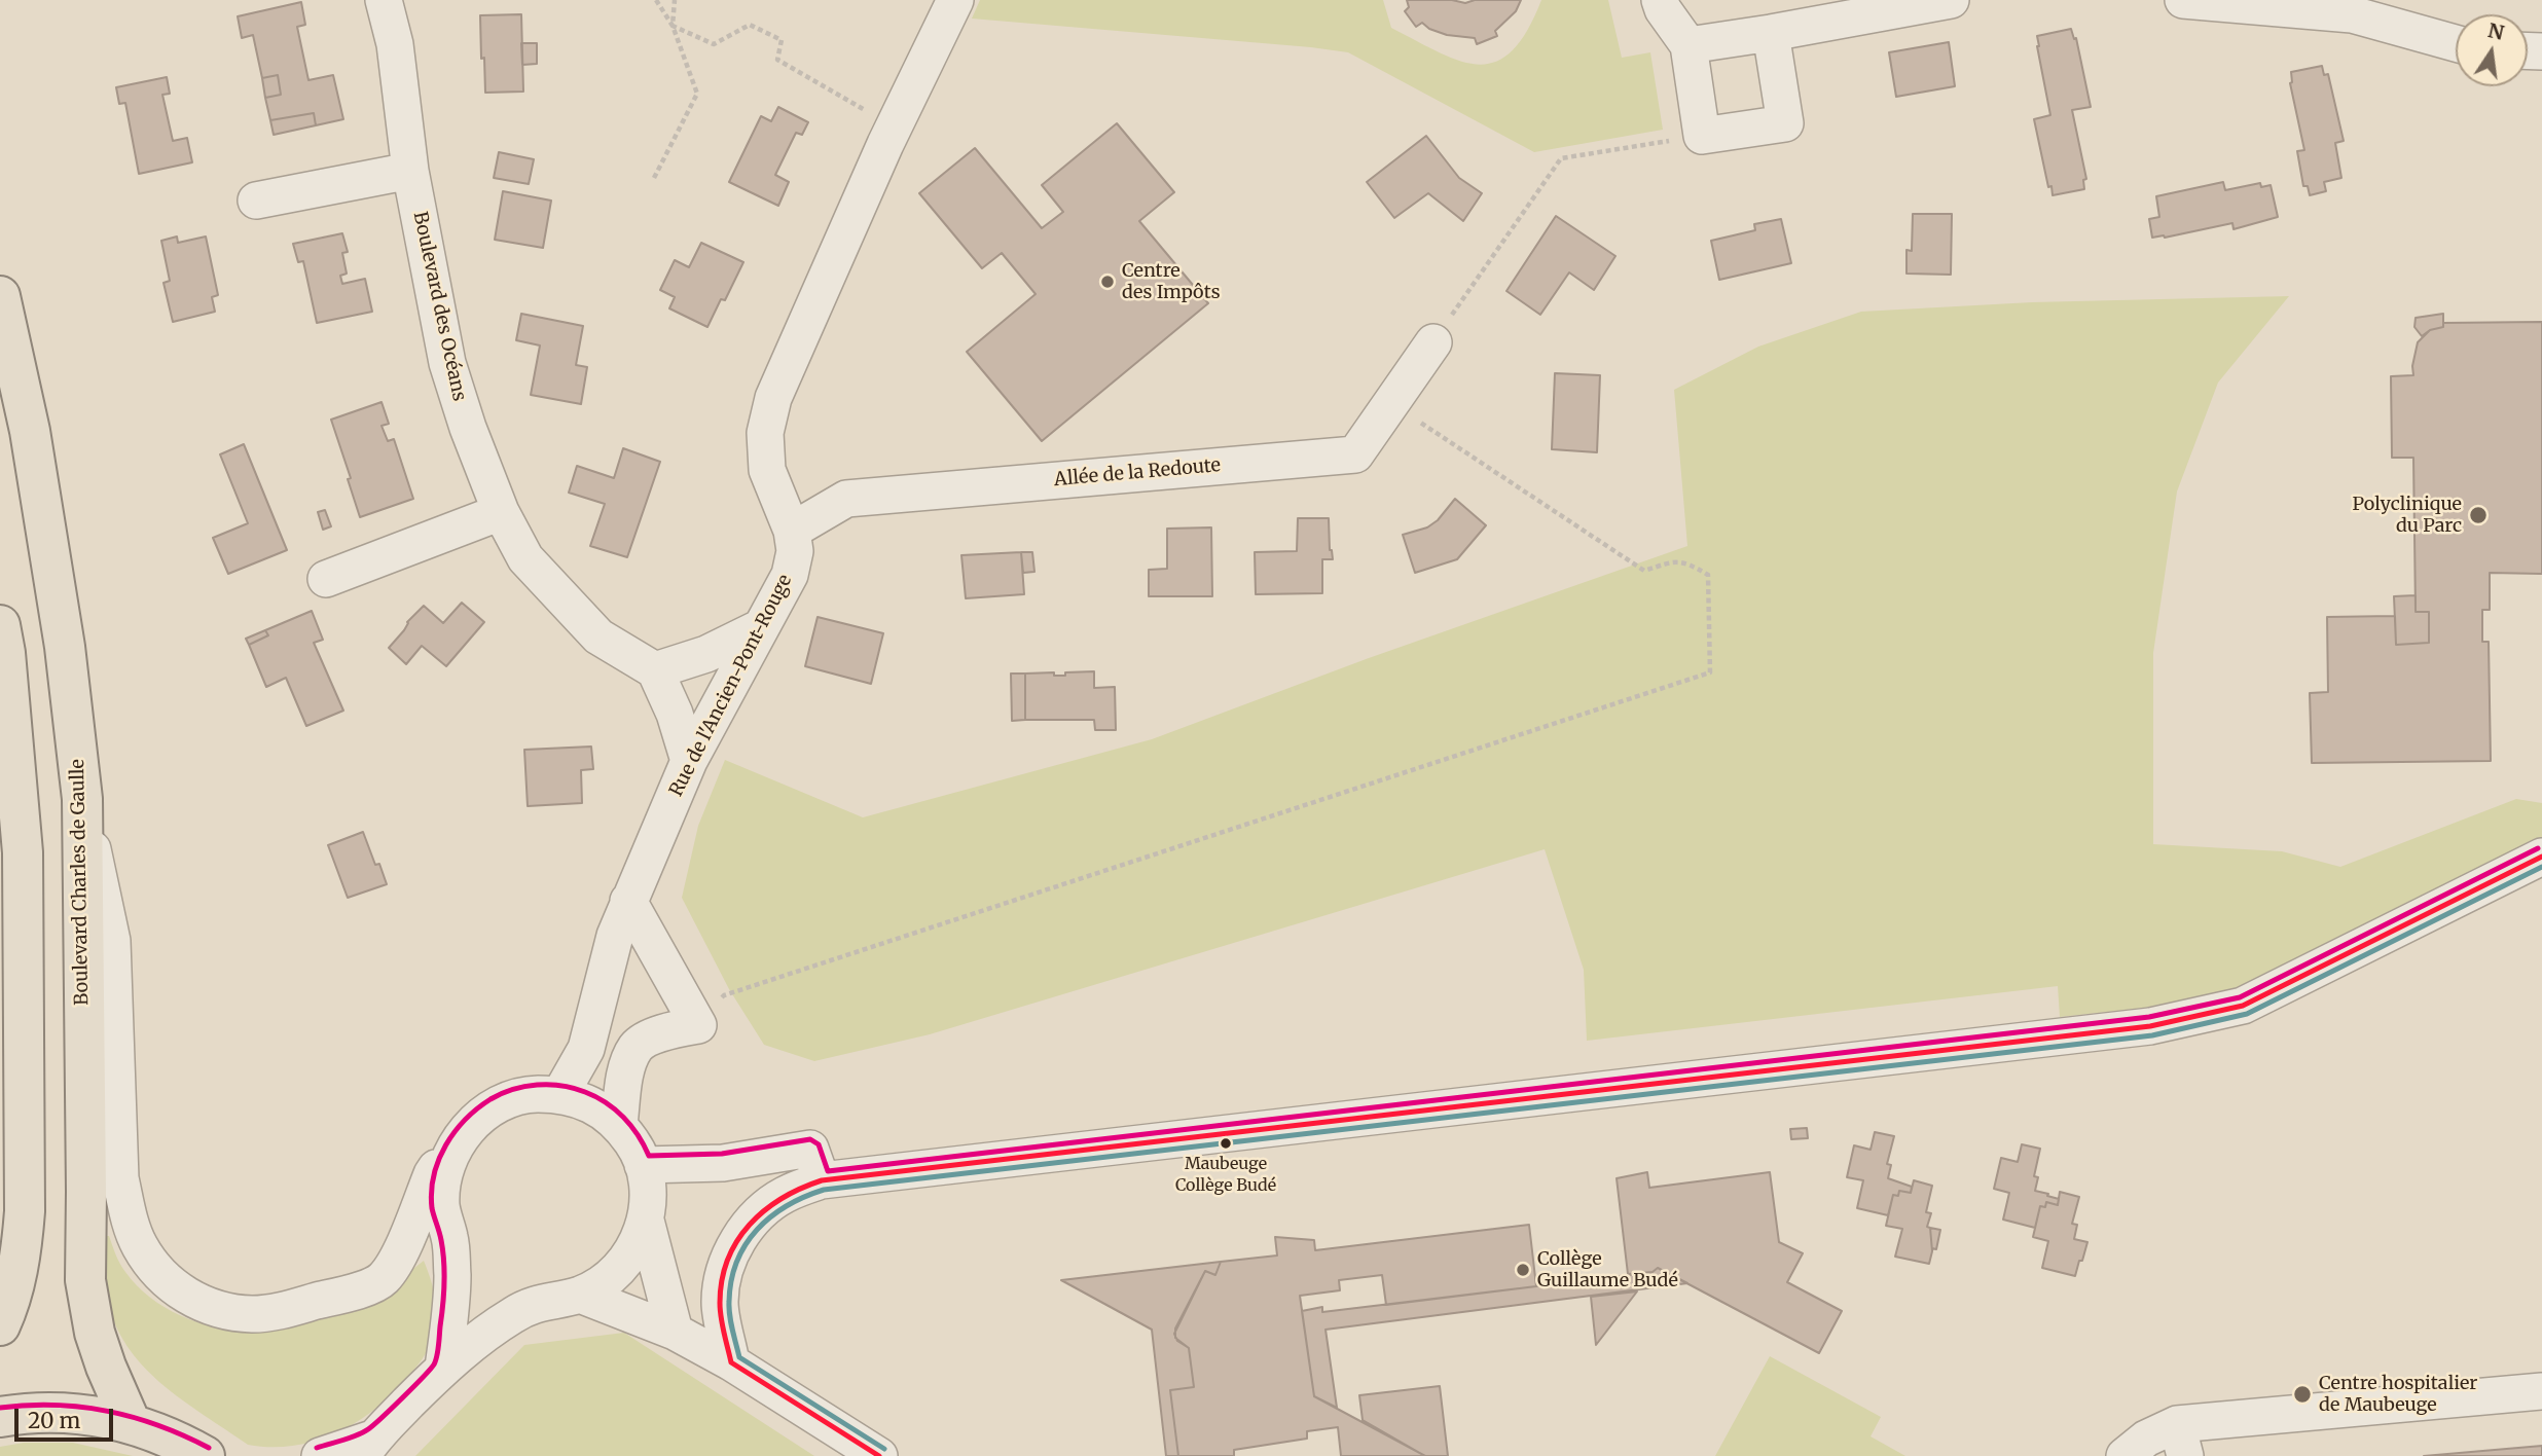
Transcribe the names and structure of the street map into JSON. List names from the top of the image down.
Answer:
{
  "streets": {
    "main road": ["Boulevard Charles de Gaulle"],
    "street": ["Boulevard des Océans", "Allée de la Redoute", "Rue de l'Ancien-Pont-Rouge"]
  },
  "crossings": [
    ["Allée de la Redoute", "Rue de l'Ancien-Pont-Rouge"]
  ],
  "places": [
    "Centre des Impôts",
    "Polyclinique du Parc",
    "Maubeuge Collège Budé",
    "Collège Guillaume Budé",
    "Centre hospitalier de Maubeuge"
  ],
  "scale_bar": "20 m",
  "north": "top"
}
